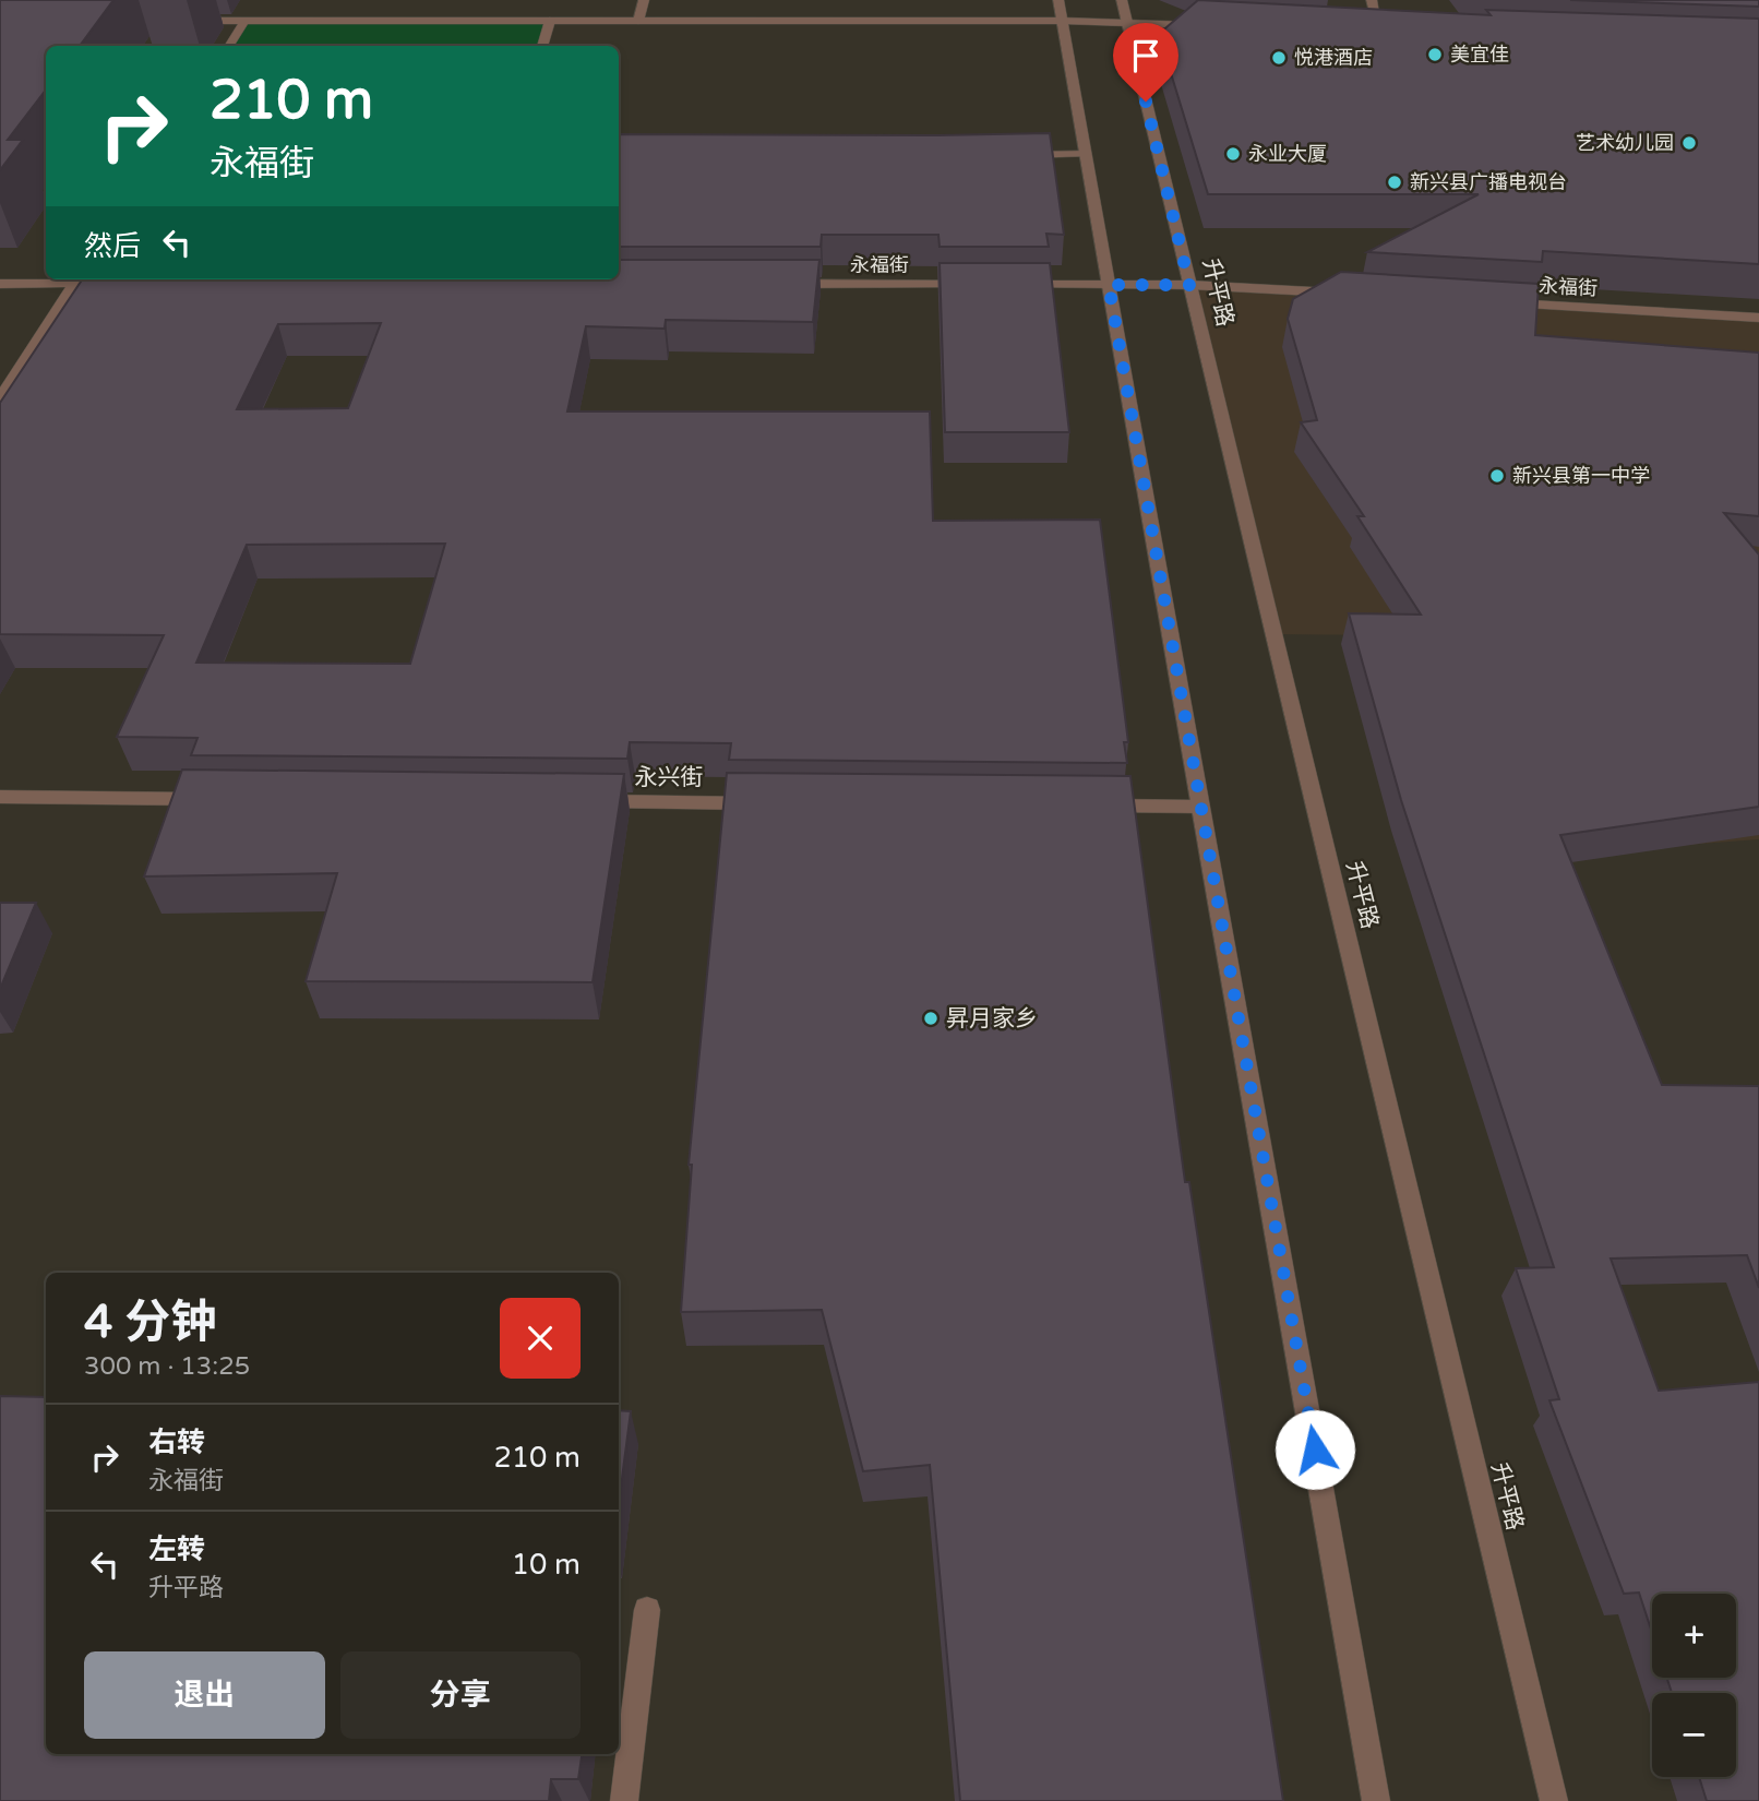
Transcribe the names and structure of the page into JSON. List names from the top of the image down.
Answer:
{
  "streets": {
    "street": ["永福街", "升平路", "永兴街"]
  },
  "places": [
    "美宜佳",
    "悦港酒店",
    "艺术幼儿园",
    "永业大厦",
    "新兴县广播电视台",
    "新兴县第一中学",
    "昇月家乡"
  ],
  "page": {
    "turn": ["210 m", "永福街"],
    "then": "然后",
    "heading": ["4 分钟", "300 m · 13:25"],
    "list": [
      {
        "name": "右转",
        "note": "永福街",
        "value": "210 m"
      },
      {
        "name": "左转",
        "note": "升平路",
        "value": "10 m"
      }
    ],
    "map_buttons": ["+", "−"],
    "buttons": ["退出", "分享"]
  }
}
